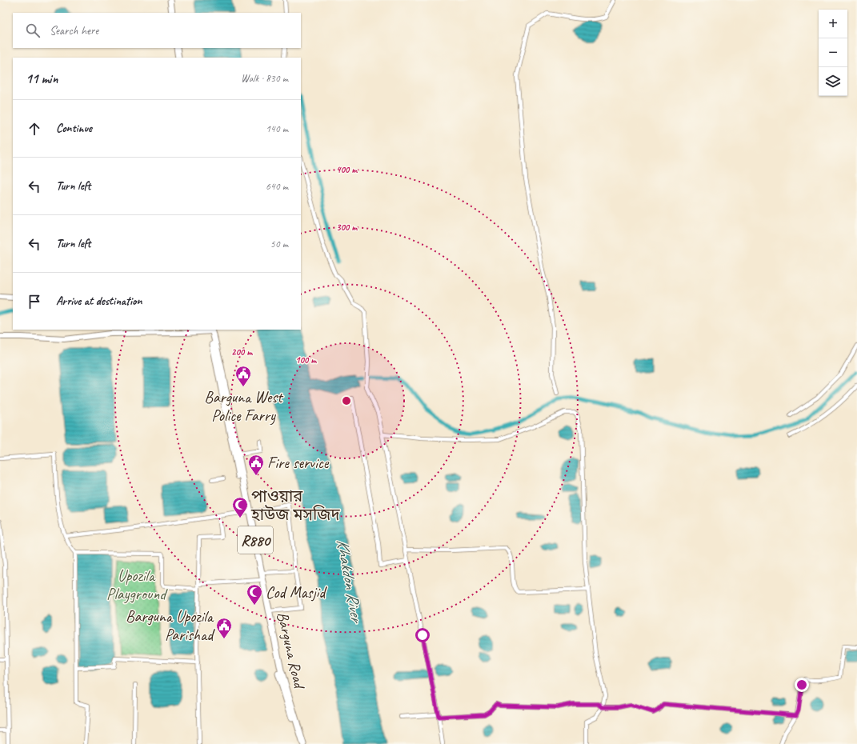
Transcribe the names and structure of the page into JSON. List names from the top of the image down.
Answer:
{
  "streets": {
    "main road": ["R880", "Barguna Road"]
  },
  "water": ["Khakdon River"],
  "parks": ["Upozila Playground"],
  "places": {
    "public building": ["Barguna West Police Farry", "Fire service", "Barguna Upozila Parishad"],
    "mosque": ["পাওয়ার হাউজ মসজিদ", "Cod Masjid"]
  },
  "page": {
    "map_buttons": ["+", "−"],
    "search": "Search here",
    "heading": ["11 min", "Walk · 830 m"],
    "list": [
      ["Continue", "140 m"],
      ["Turn left", "640 m"],
      ["Turn left", "50 m"],
      "Arrive at destination"
    ]
  },
  "rings": [
    "400 m",
    "300 m",
    "200 m",
    "100 m"
  ]
}
